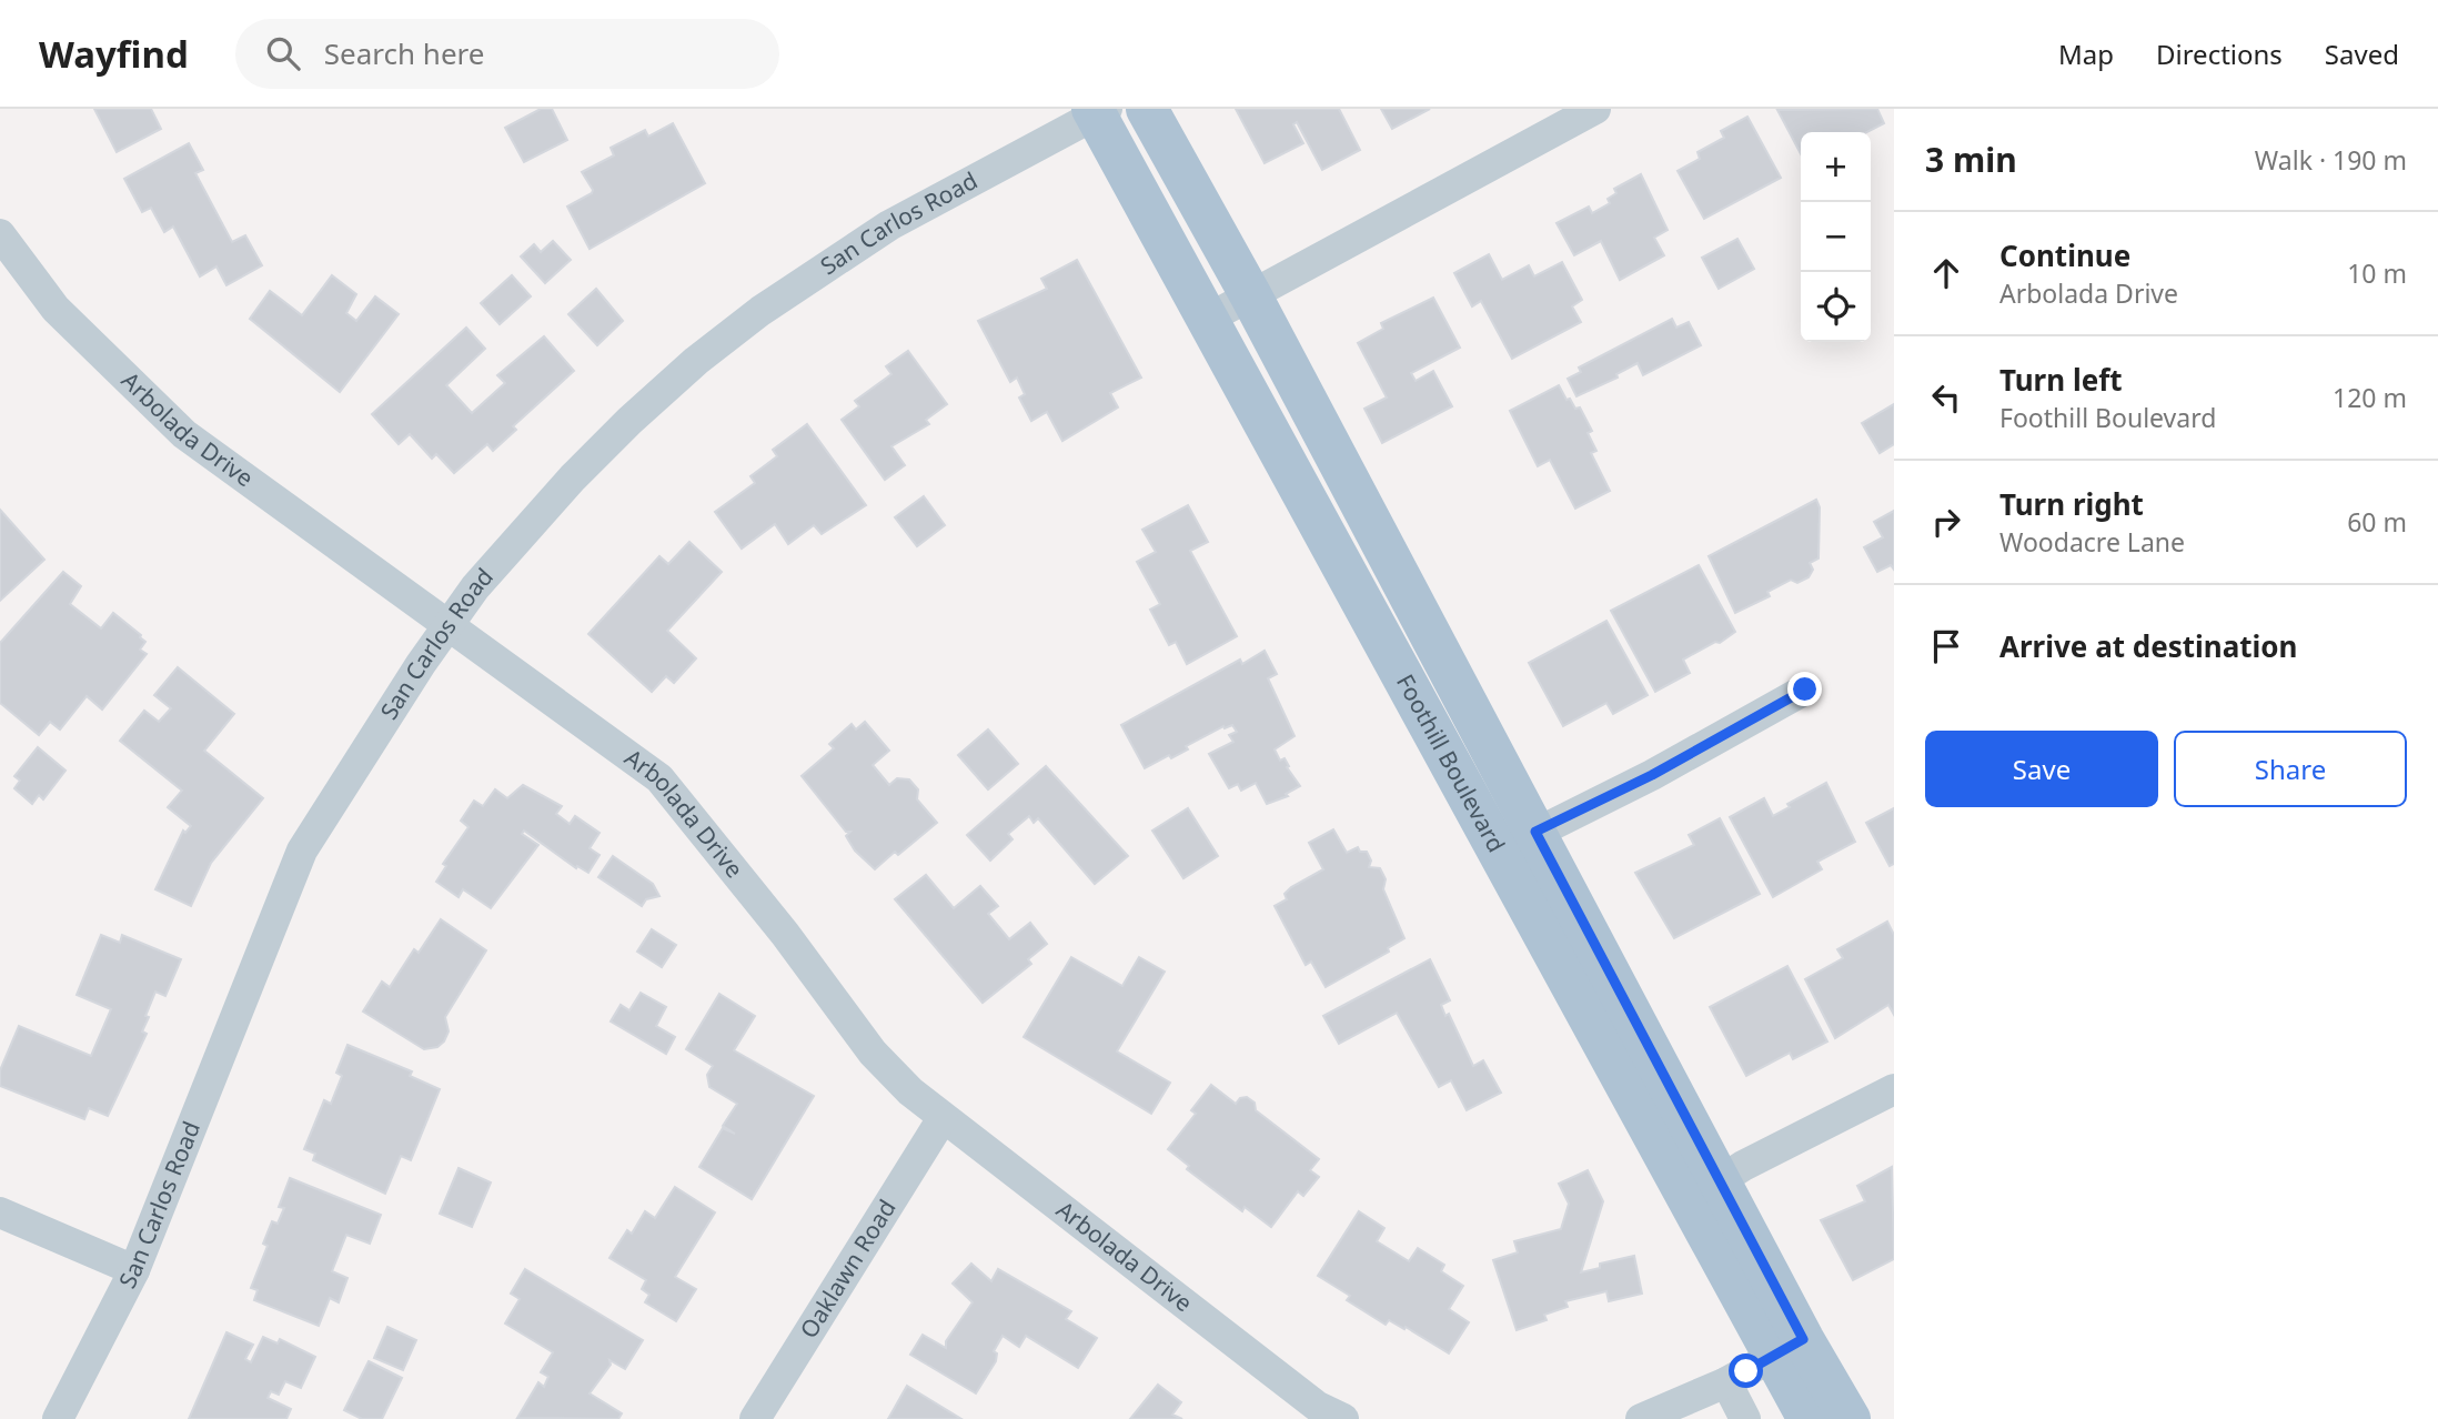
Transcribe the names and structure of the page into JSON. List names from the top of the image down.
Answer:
{
  "streets": {
    "main road": ["Foothill Boulevard"],
    "street": ["San Carlos Road", "Arbolada Drive", "Oaklawn Road"]
  },
  "crossings": [
    ["San Carlos Road", "Arbolada Drive"],
    ["San Carlos Road", "Foothill Boulevard"],
    ["Arbolada Drive", "Oaklawn Road"]
  ],
  "page": {
    "header": "Wayfind",
    "search": "Search here",
    "nav": ["Map", "Directions", "Saved"],
    "heading": ["3 min", "Walk · 190 m"],
    "map_buttons": ["+", "−"],
    "list": [
      ["Continue", "Arbolada Drive", "10 m"],
      ["Turn left", "Foothill Boulevard", "120 m"],
      ["Turn right", "Woodacre Lane", "60 m"],
      "Arrive at destination"
    ],
    "buttons": ["Save", "Share"]
  }
}
